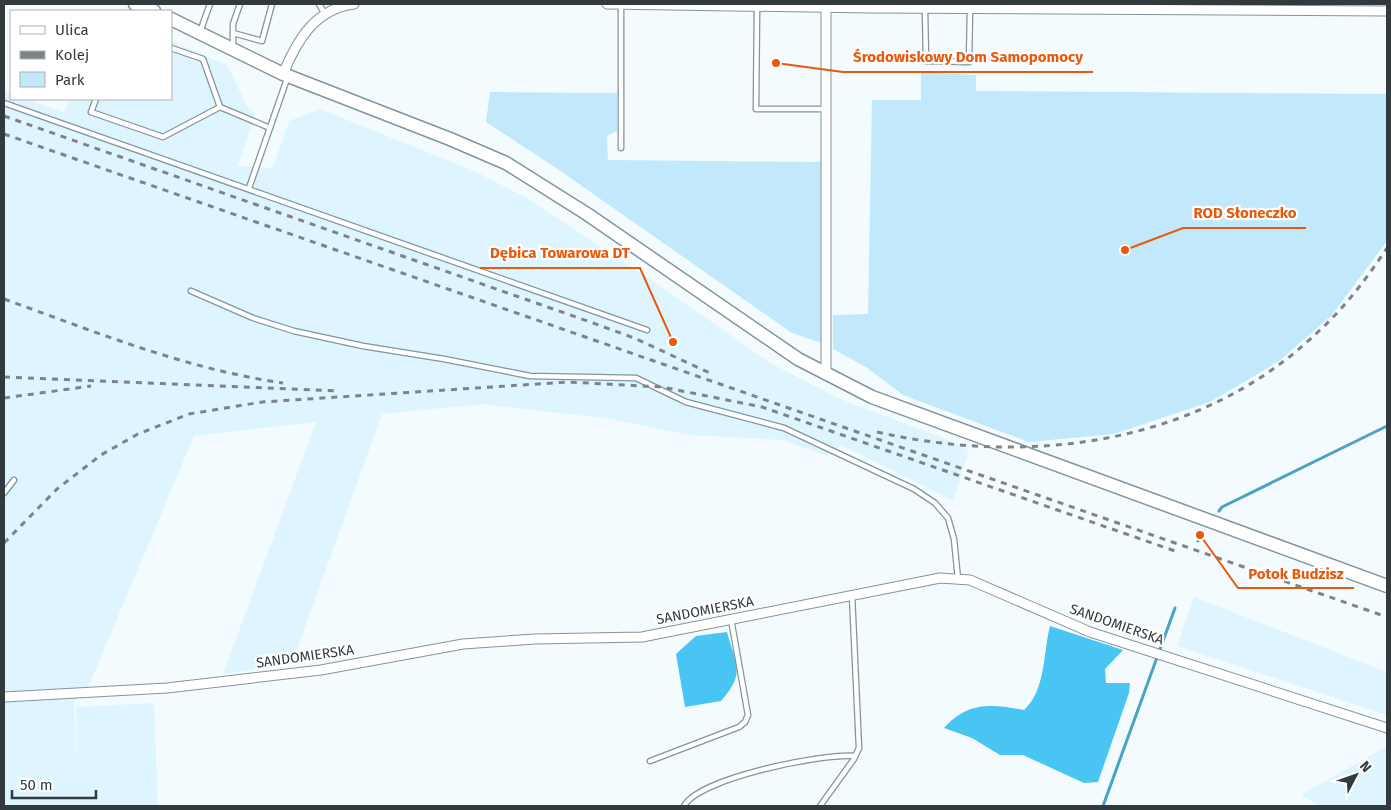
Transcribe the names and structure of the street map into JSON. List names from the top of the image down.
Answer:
{
  "streets": {
    "street": ["SANDOMIERSKA"]
  },
  "places": [
    "Środowiskowy Dom Samopomocy",
    "ROD Słoneczko",
    "Dębica Towarowa DT",
    "Potok Budzisz"
  ],
  "legend": ["Ulica", "Kolej", "Park"],
  "scale_bar": "50 m",
  "north": "top right"
}
